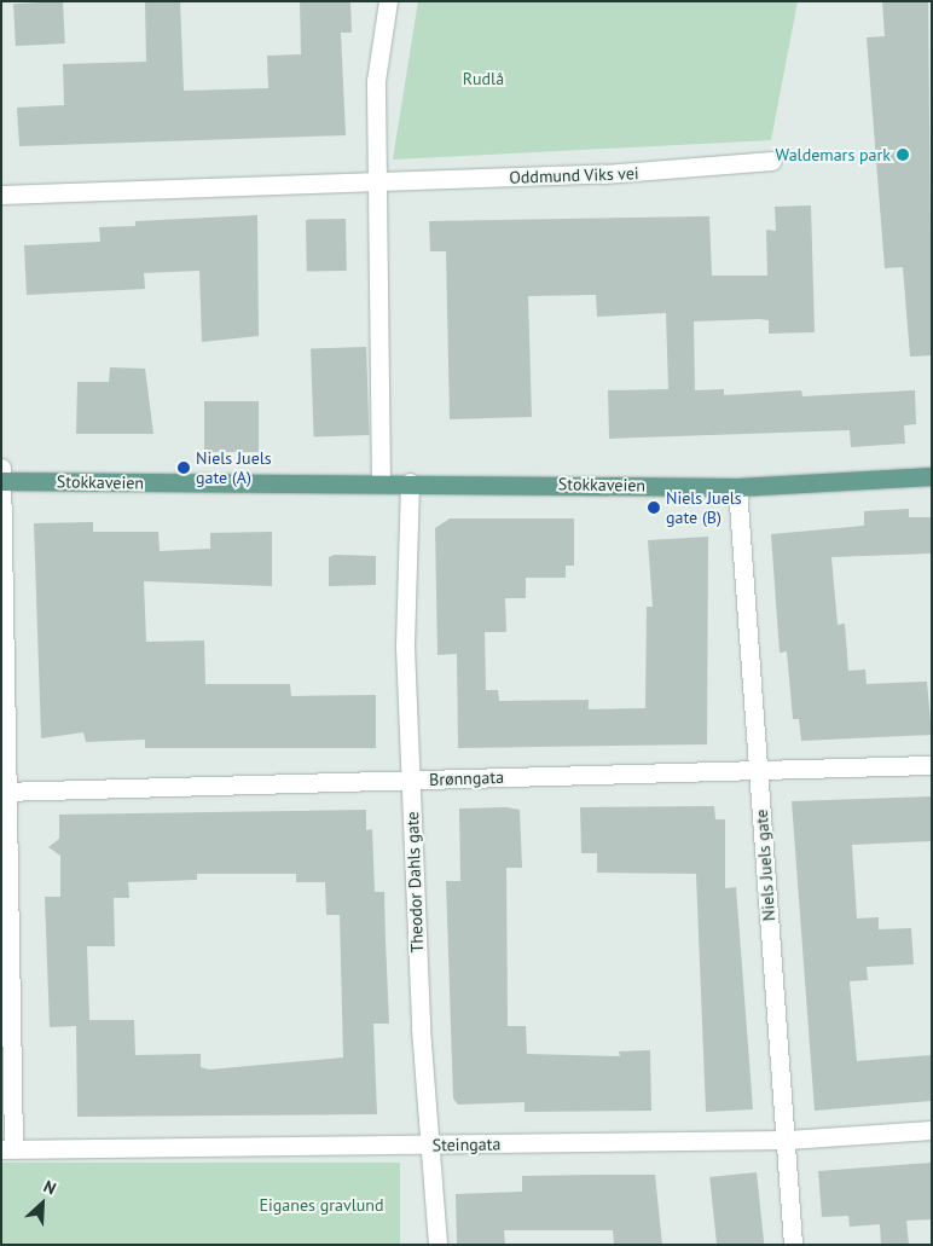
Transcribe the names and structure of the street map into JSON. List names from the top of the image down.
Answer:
{
  "streets": {
    "main road": ["Stokkaveien"],
    "street": [
      "Oddmund Viks vei",
      "Brønngata",
      "Niels Juels gate",
      "Theodor Dahls gate",
      "Steingata"
    ]
  },
  "crossings": [
    ["Stokkaveien", "Niels Juels gate"],
    ["Stokkaveien", "Theodor Dahls gate"],
    ["Brønngata", "Niels Juels gate"],
    ["Brønngata", "Theodor Dahls gate"],
    ["Niels Juels gate", "Steingata"],
    ["Theodor Dahls gate", "Steingata"]
  ],
  "parks": ["Rudlå", "Eiganes gravlund"],
  "places": ["Waldemars park", "Niels Juels gate (A)", "Niels Juels gate (B)"],
  "north": "top right"
}
